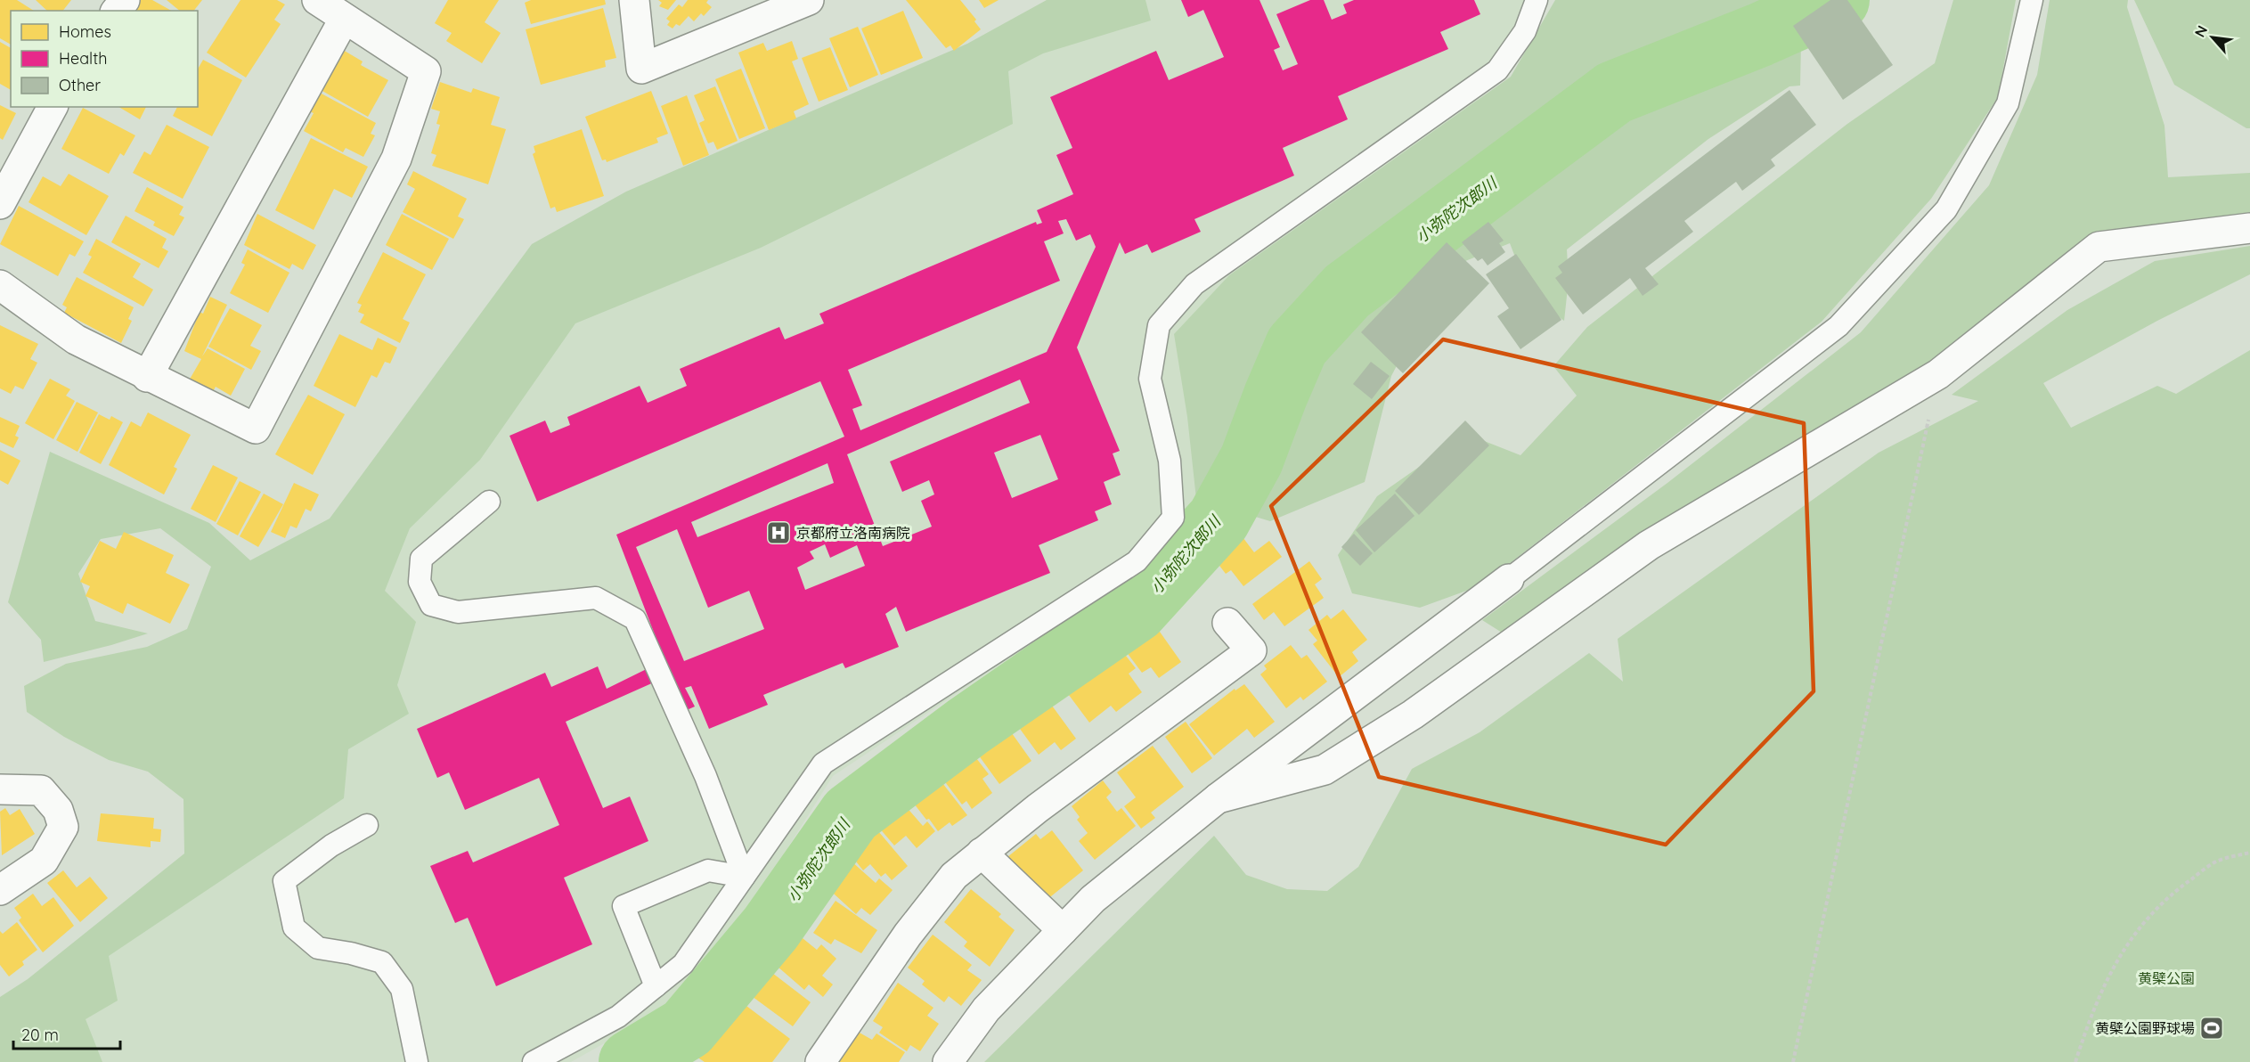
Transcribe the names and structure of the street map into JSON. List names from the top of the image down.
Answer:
{
  "water": ["小弥陀次郎川"],
  "parks": ["黄檗公園"],
  "places": {
    "hospital": ["京都府立洛南病院"],
    "sports": ["黄檗公園野球場"]
  },
  "legend": ["Homes", "Health", "Other"],
  "scale_bar": "20 m",
  "north": "top left"
}
